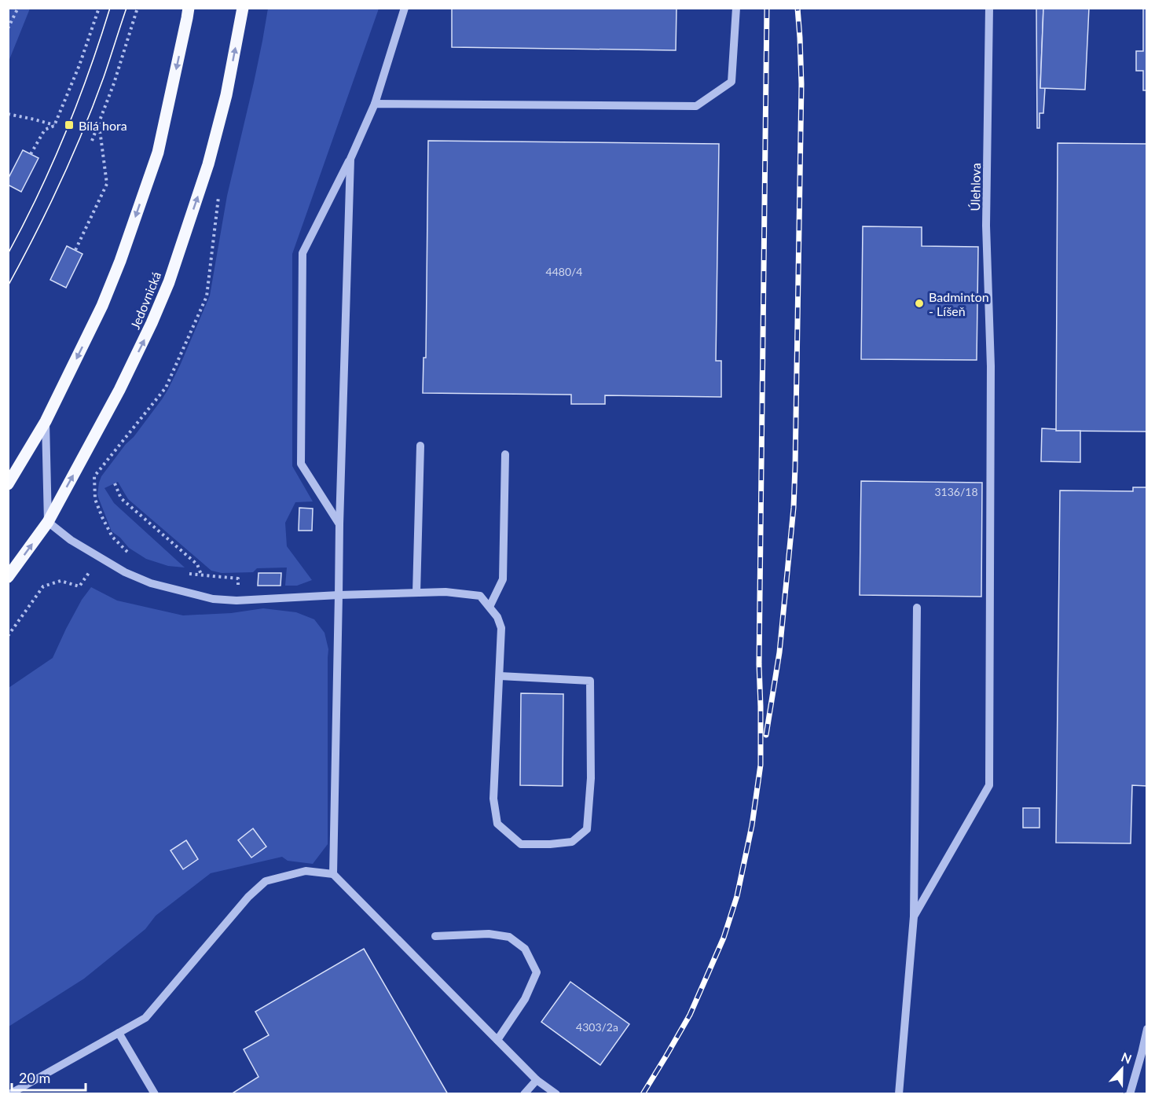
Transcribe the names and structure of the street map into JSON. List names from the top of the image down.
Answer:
{
  "streets": {
    "main road": ["Jedovnická"],
    "street": ["Úlehlova"]
  },
  "places": {
    "transit": ["Bílá hora"],
    "other": ["Badminton - Líšeň"]
  },
  "house_numbers": ["4480/4", "3136/18", "4303/2a"],
  "scale_bar": "20 m",
  "north": "top"
}
